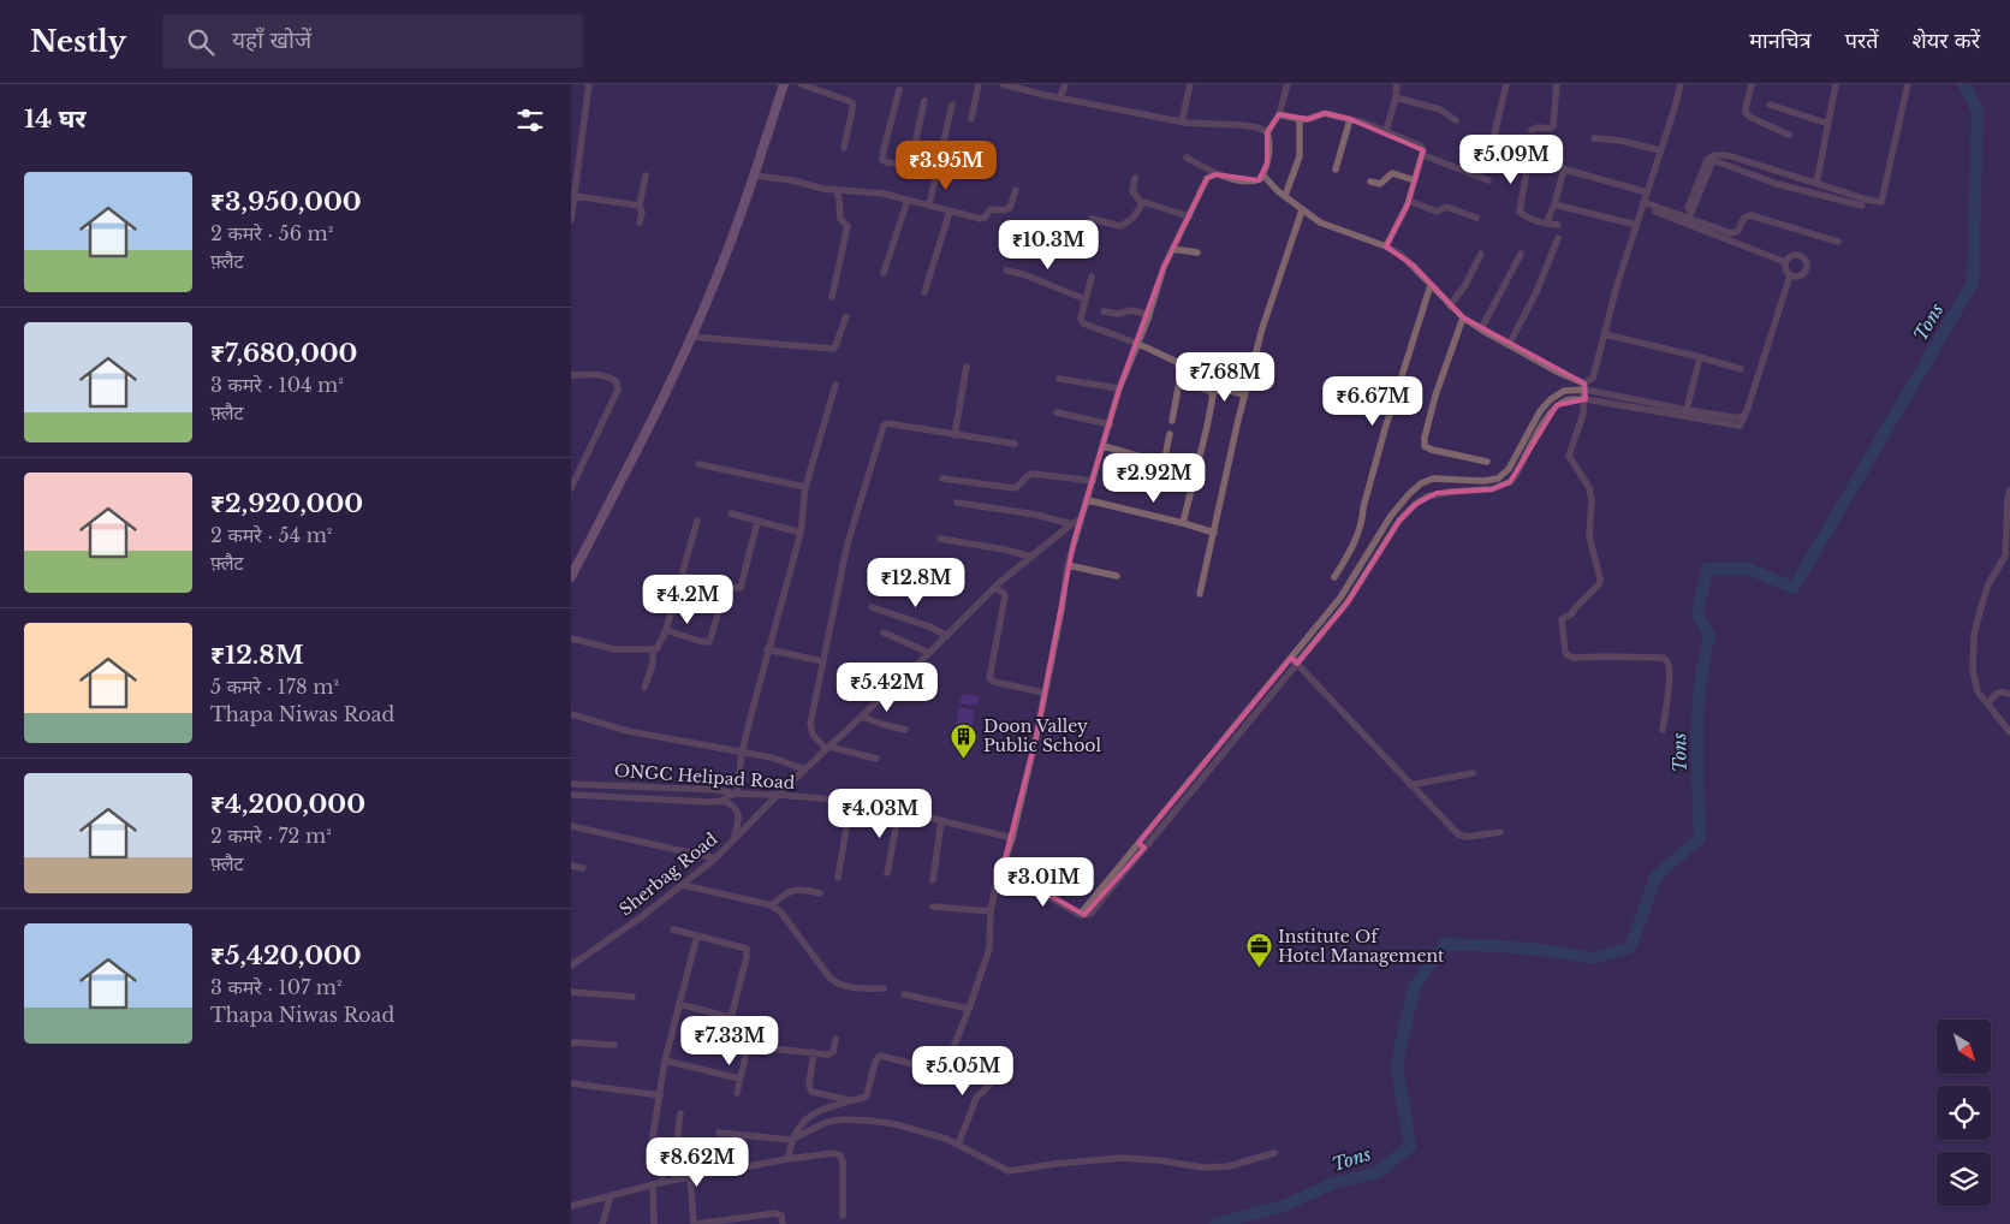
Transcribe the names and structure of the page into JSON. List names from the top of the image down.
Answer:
{
  "streets": {
    "street": ["ONGC Helipad Road", "Sherbag Road"]
  },
  "crossings": [
    ["ONGC Helipad Road", "Sherbag Road"]
  ],
  "water": ["Tons"],
  "places": {
    "building": ["Doon Valley Public School"],
    "office": ["Institute Of Hotel Management"]
  },
  "north": "bottom right",
  "page": {
    "header": "Nestly",
    "search": "यहाँ खोजें",
    "nav": ["मानचित्र", "परतें", "शेयर करें"],
    "heading": "14 घर",
    "price": [
      "₹5.09M",
      "₹3.95M",
      "₹10.3M",
      "₹7.68M",
      "₹6.67M",
      "₹2.92M",
      "₹12.8M",
      "₹4.2M",
      "₹5.42M",
      "₹4.03M",
      "₹3.01M",
      "₹7.33M",
      "₹5.05M",
      "₹8.62M"
    ],
    "list": [
      {
        "name": "₹3,950,000",
        "note": "2 कमरे · 56 m² · फ़्लैट"
      },
      {
        "name": "₹7,680,000",
        "note": "3 कमरे · 104 m² · फ़्लैट"
      },
      {
        "name": "₹2,920,000",
        "note": "2 कमरे · 54 m² · फ़्लैट"
      },
      {
        "name": "₹12.8M",
        "note": "5 कमरे · 178 m² · Thapa Niwas Road"
      },
      {
        "name": "₹4,200,000",
        "note": "2 कमरे · 72 m² · फ़्लैट"
      },
      {
        "name": "₹5,420,000",
        "note": "3 कमरे · 107 m² · Thapa Niwas Road"
      }
    ]
  }
}
